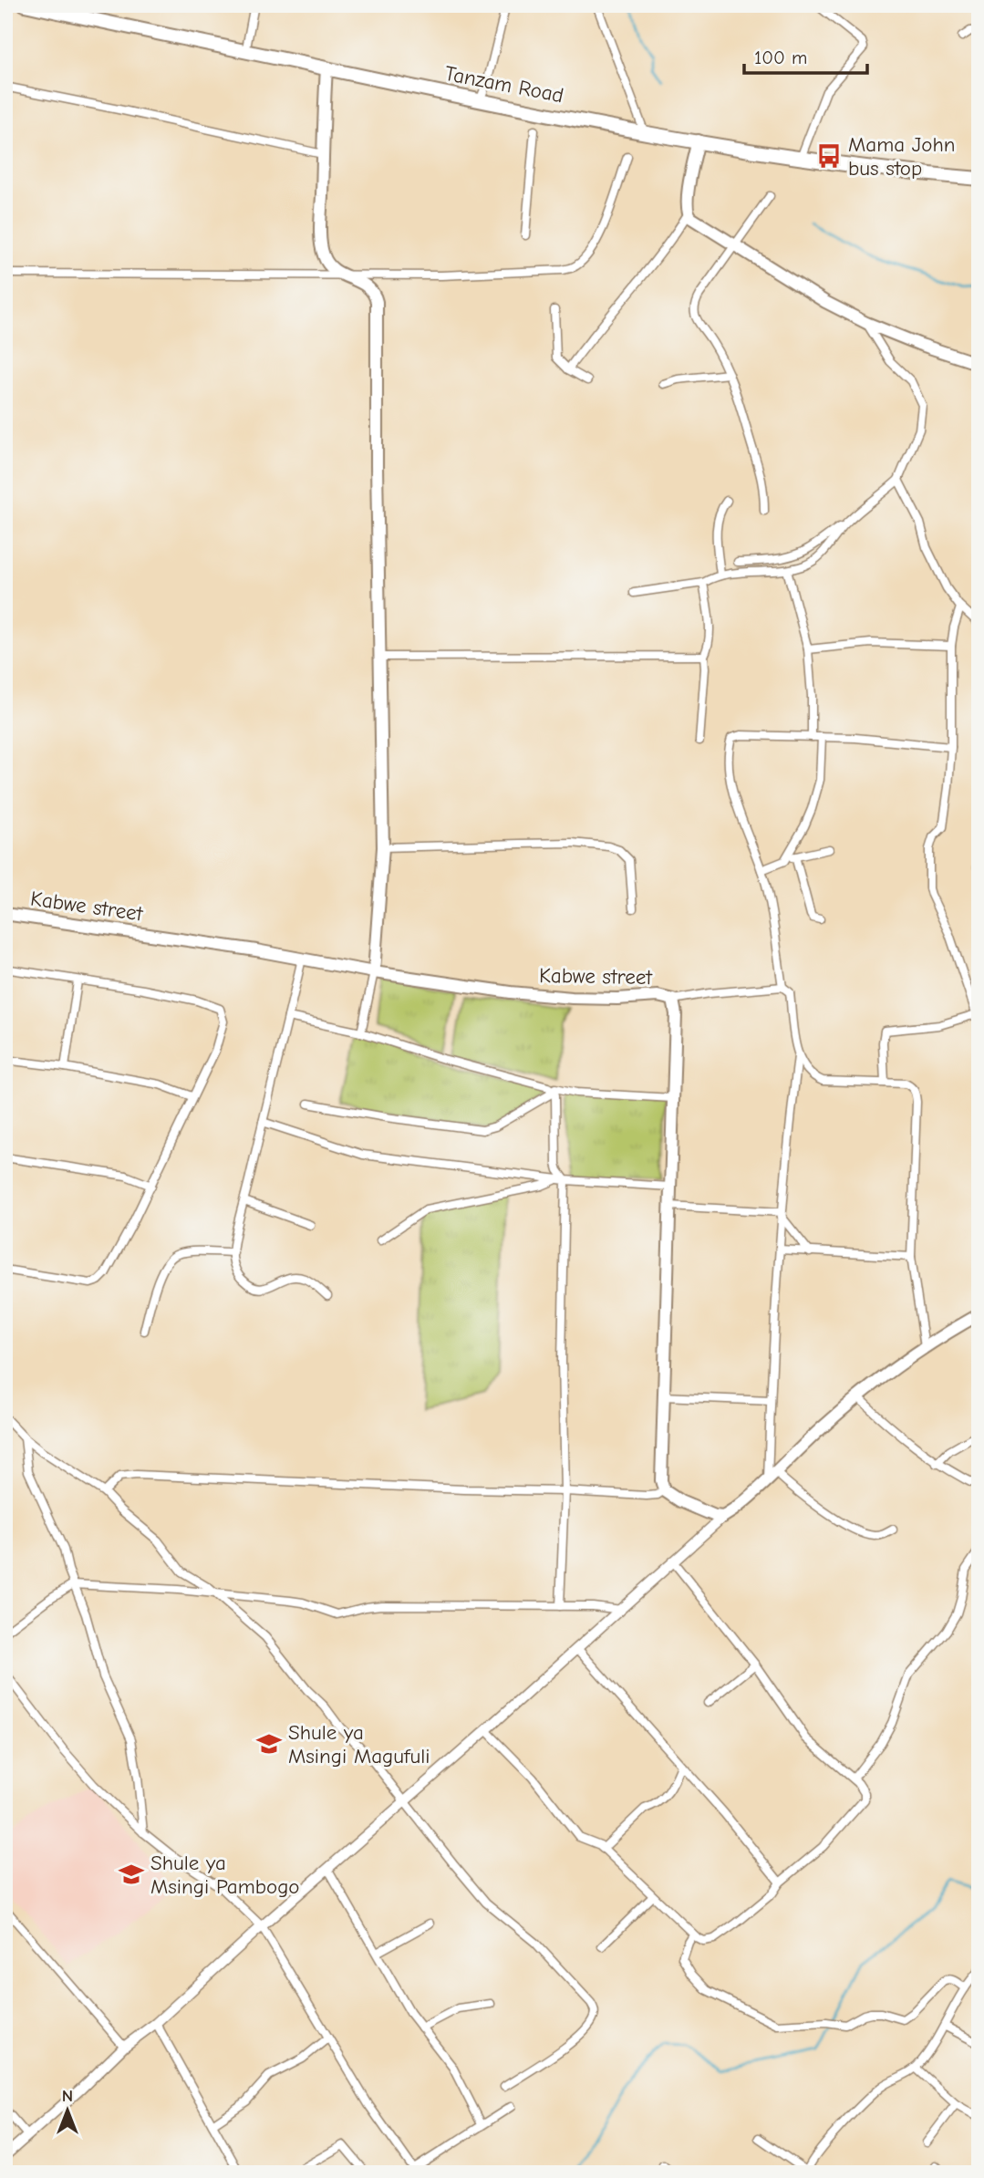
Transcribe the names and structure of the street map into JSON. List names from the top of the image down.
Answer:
{
  "streets": {
    "highway": ["Tanzam Road"],
    "main road": ["Kabwe street"]
  },
  "places": {
    "bus stop": ["Mama John bus stop"],
    "school or university": ["Shule ya Msingi Magufuli", "Shule ya Msingi Pambogo"]
  },
  "scale_bar": "100 m",
  "north": "top"
}
